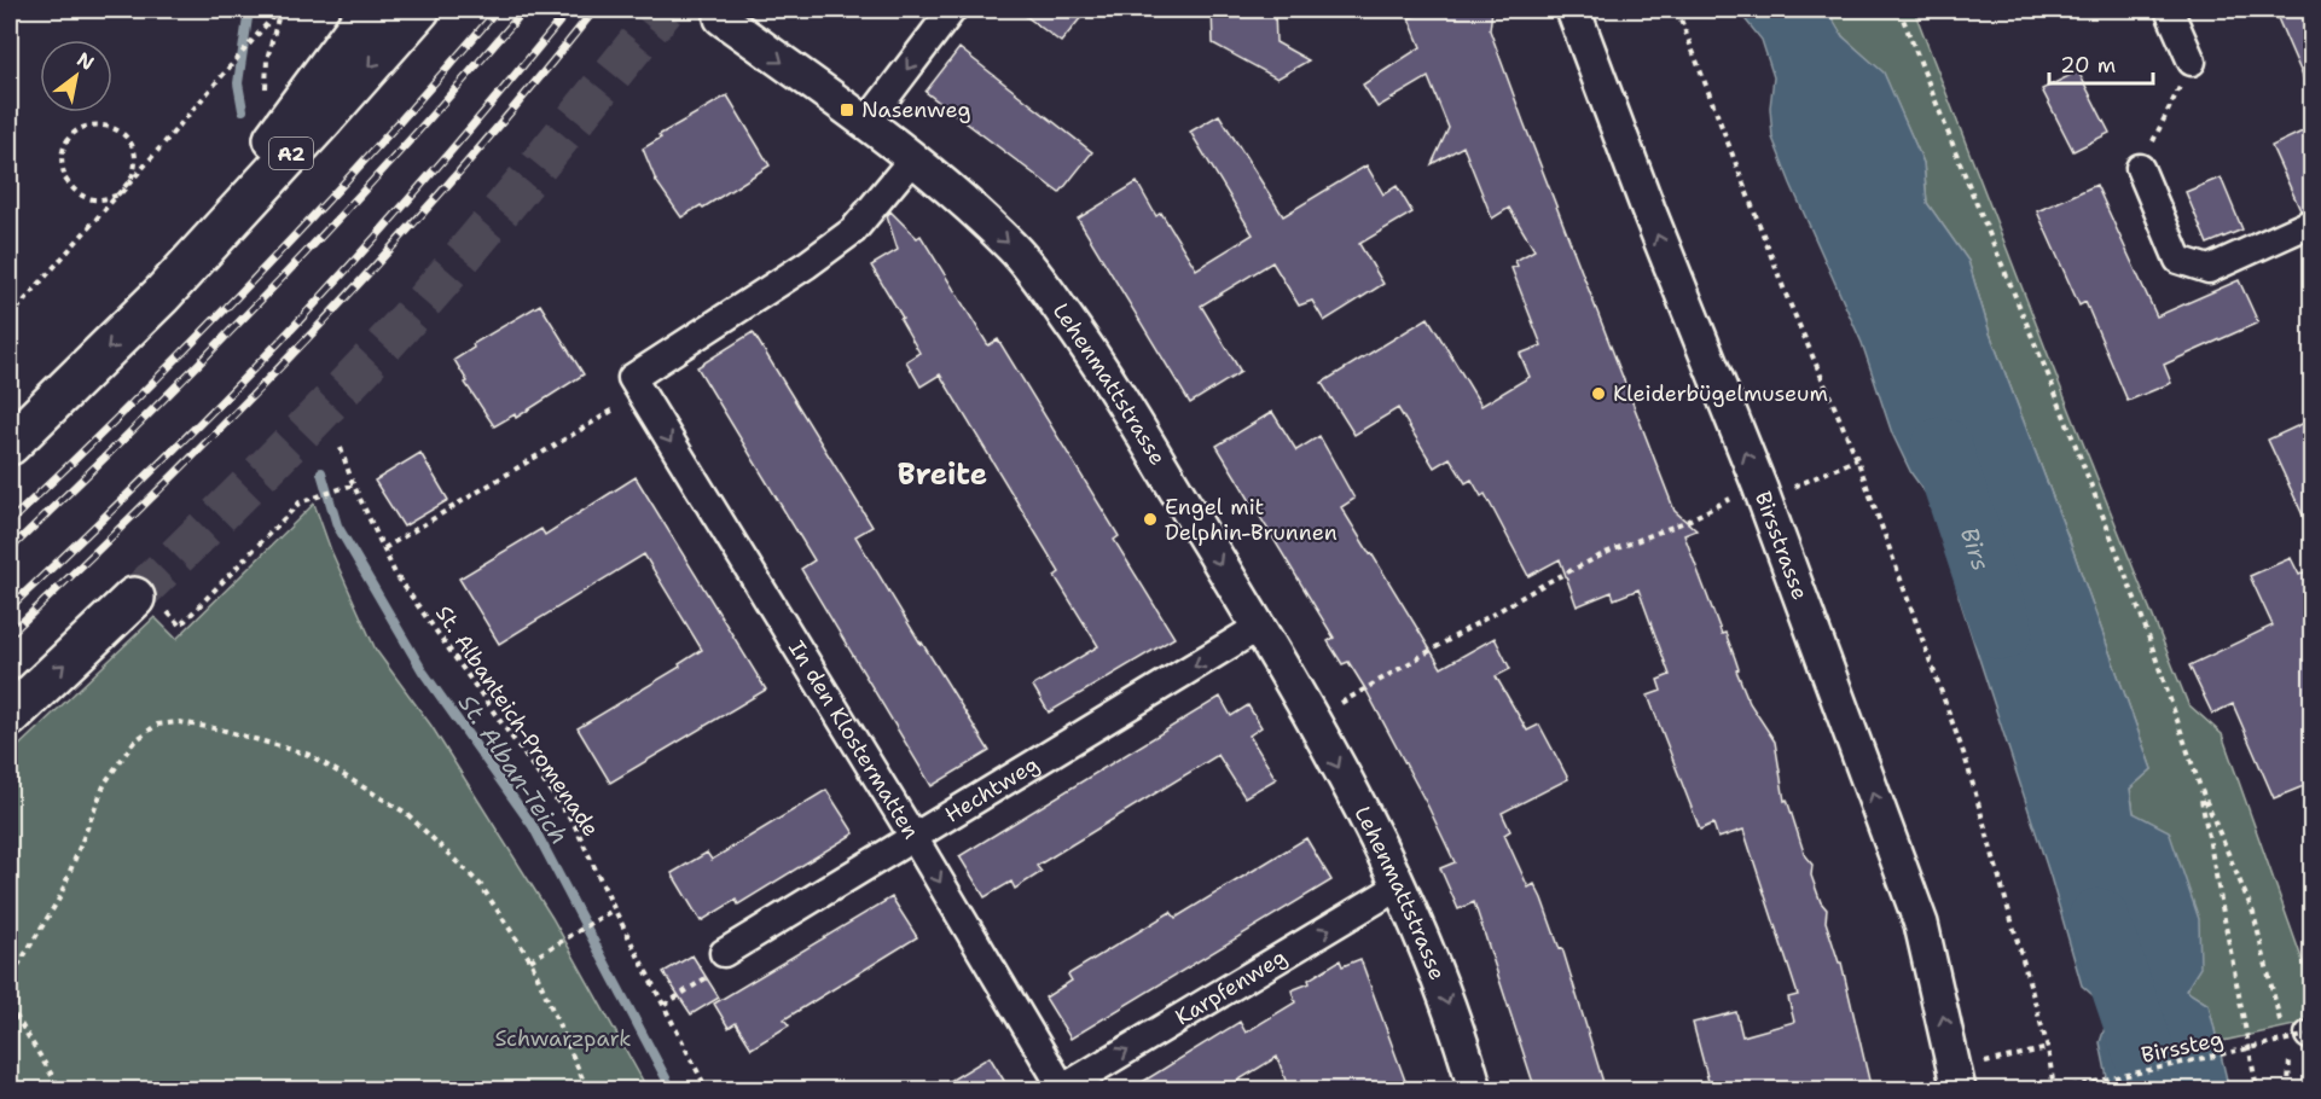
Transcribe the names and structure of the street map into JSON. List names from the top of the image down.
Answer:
{
  "streets": {
    "highway": ["A2"],
    "street": [
      "Lehenmattstrasse",
      "Birsstrasse",
      "In den Klostermatten",
      "Hechtweg",
      "Karpfenweg"
    ],
    "path": ["St. Albanteich-Promenade", "Birssteg"]
  },
  "crossings": [
    ["Lehenmattstrasse", "Hechtweg"],
    ["Lehenmattstrasse", "Karpfenweg"],
    ["In den Klostermatten", "Hechtweg"],
    ["In den Klostermatten", "Karpfenweg"]
  ],
  "one_way": [
    "Lehenmattstrasse",
    "Birsstrasse",
    "In den Klostermatten",
    "Hechtweg",
    "Karpfenweg"
  ],
  "districts": ["Breite"],
  "water": ["Birs", "St. Alban-Teich"],
  "parks": ["Schwarzpark"],
  "places": {
    "transit": ["Nasenweg"],
    "other": ["Kleiderbügelmuseum", "Engel mit Delphin-Brunnen"]
  },
  "scale_bar": "20 m",
  "north": "top right"
}
